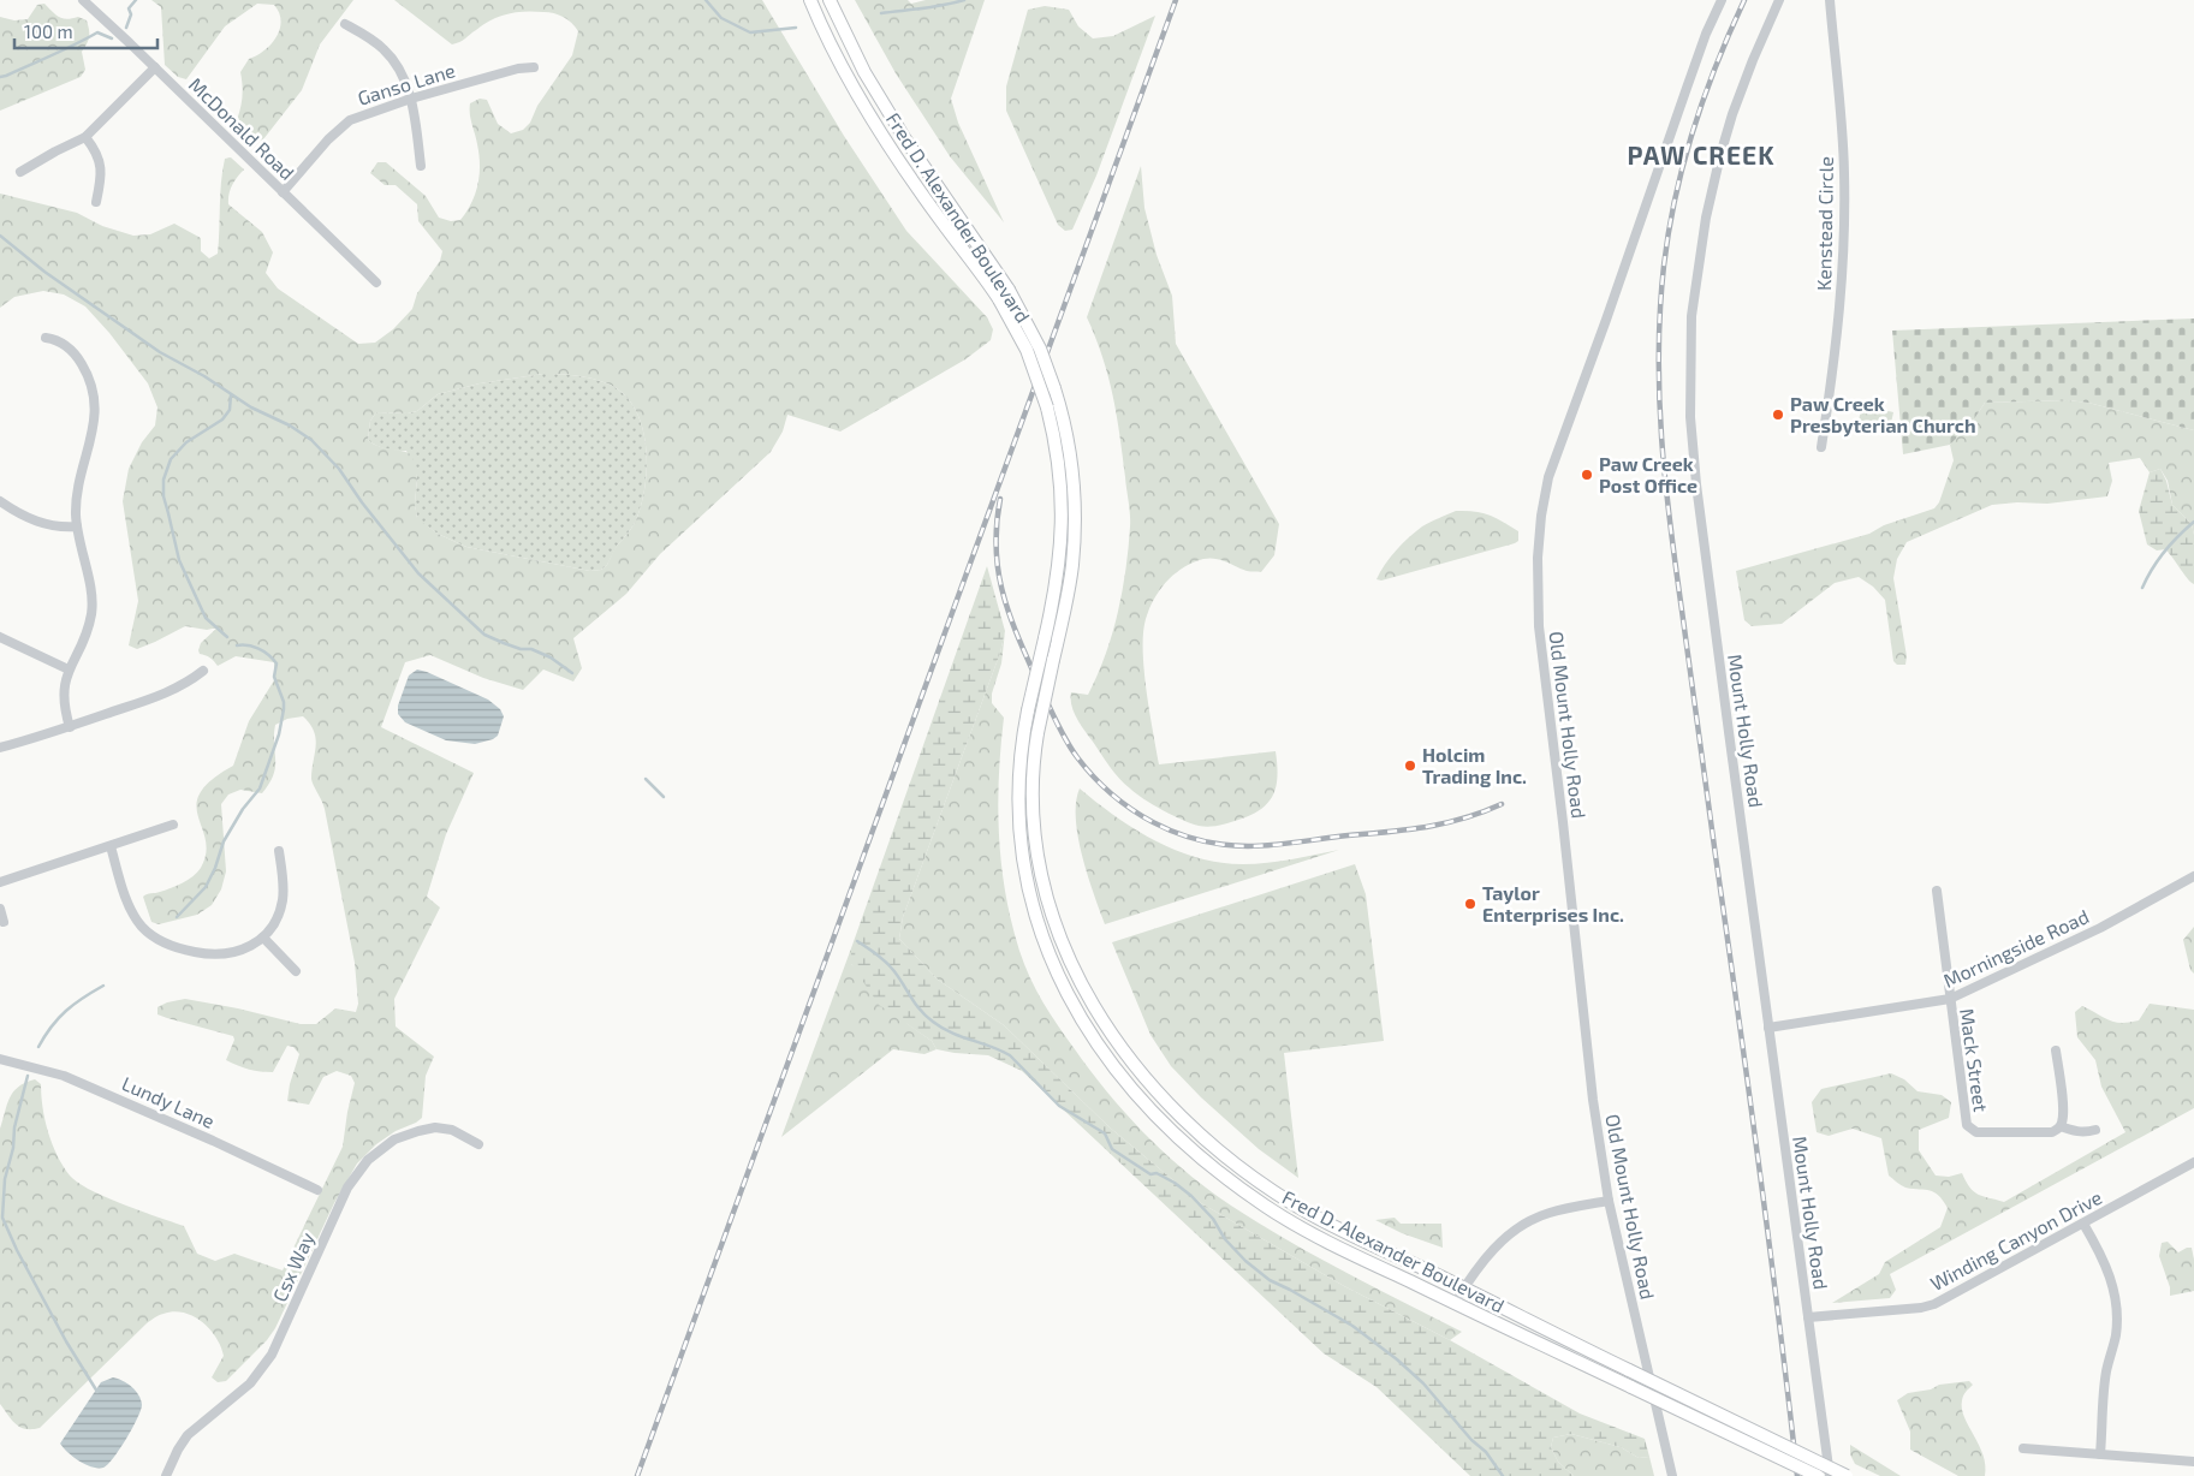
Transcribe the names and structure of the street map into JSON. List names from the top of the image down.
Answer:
{
  "streets": {
    "main road": ["Fred D. Alexander Boulevard"],
    "street": [
      "Ganso Lane",
      "McDonald Road",
      "Kenstead Circle",
      "Old Mount Holly Road",
      "Mount Holly Road",
      "Morningside Road",
      "Mack Street",
      "Lundy Lane",
      "Winding Canyon Drive",
      "Csx Way"
    ]
  },
  "crossings": [
    ["Ganso Lane", "McDonald Road"],
    ["Mount Holly Road", "Morningside Road"],
    ["Mount Holly Road", "Winding Canyon Drive"],
    ["Morningside Road", "Mack Street"]
  ],
  "districts": ["PAW CREEK"],
  "places": [
    "Paw Creek Presbyterian Church",
    "Paw Creek Post Office",
    "Holcim Trading Inc.",
    "Taylor Enterprises Inc."
  ],
  "scale_bar": "100 m"
}
